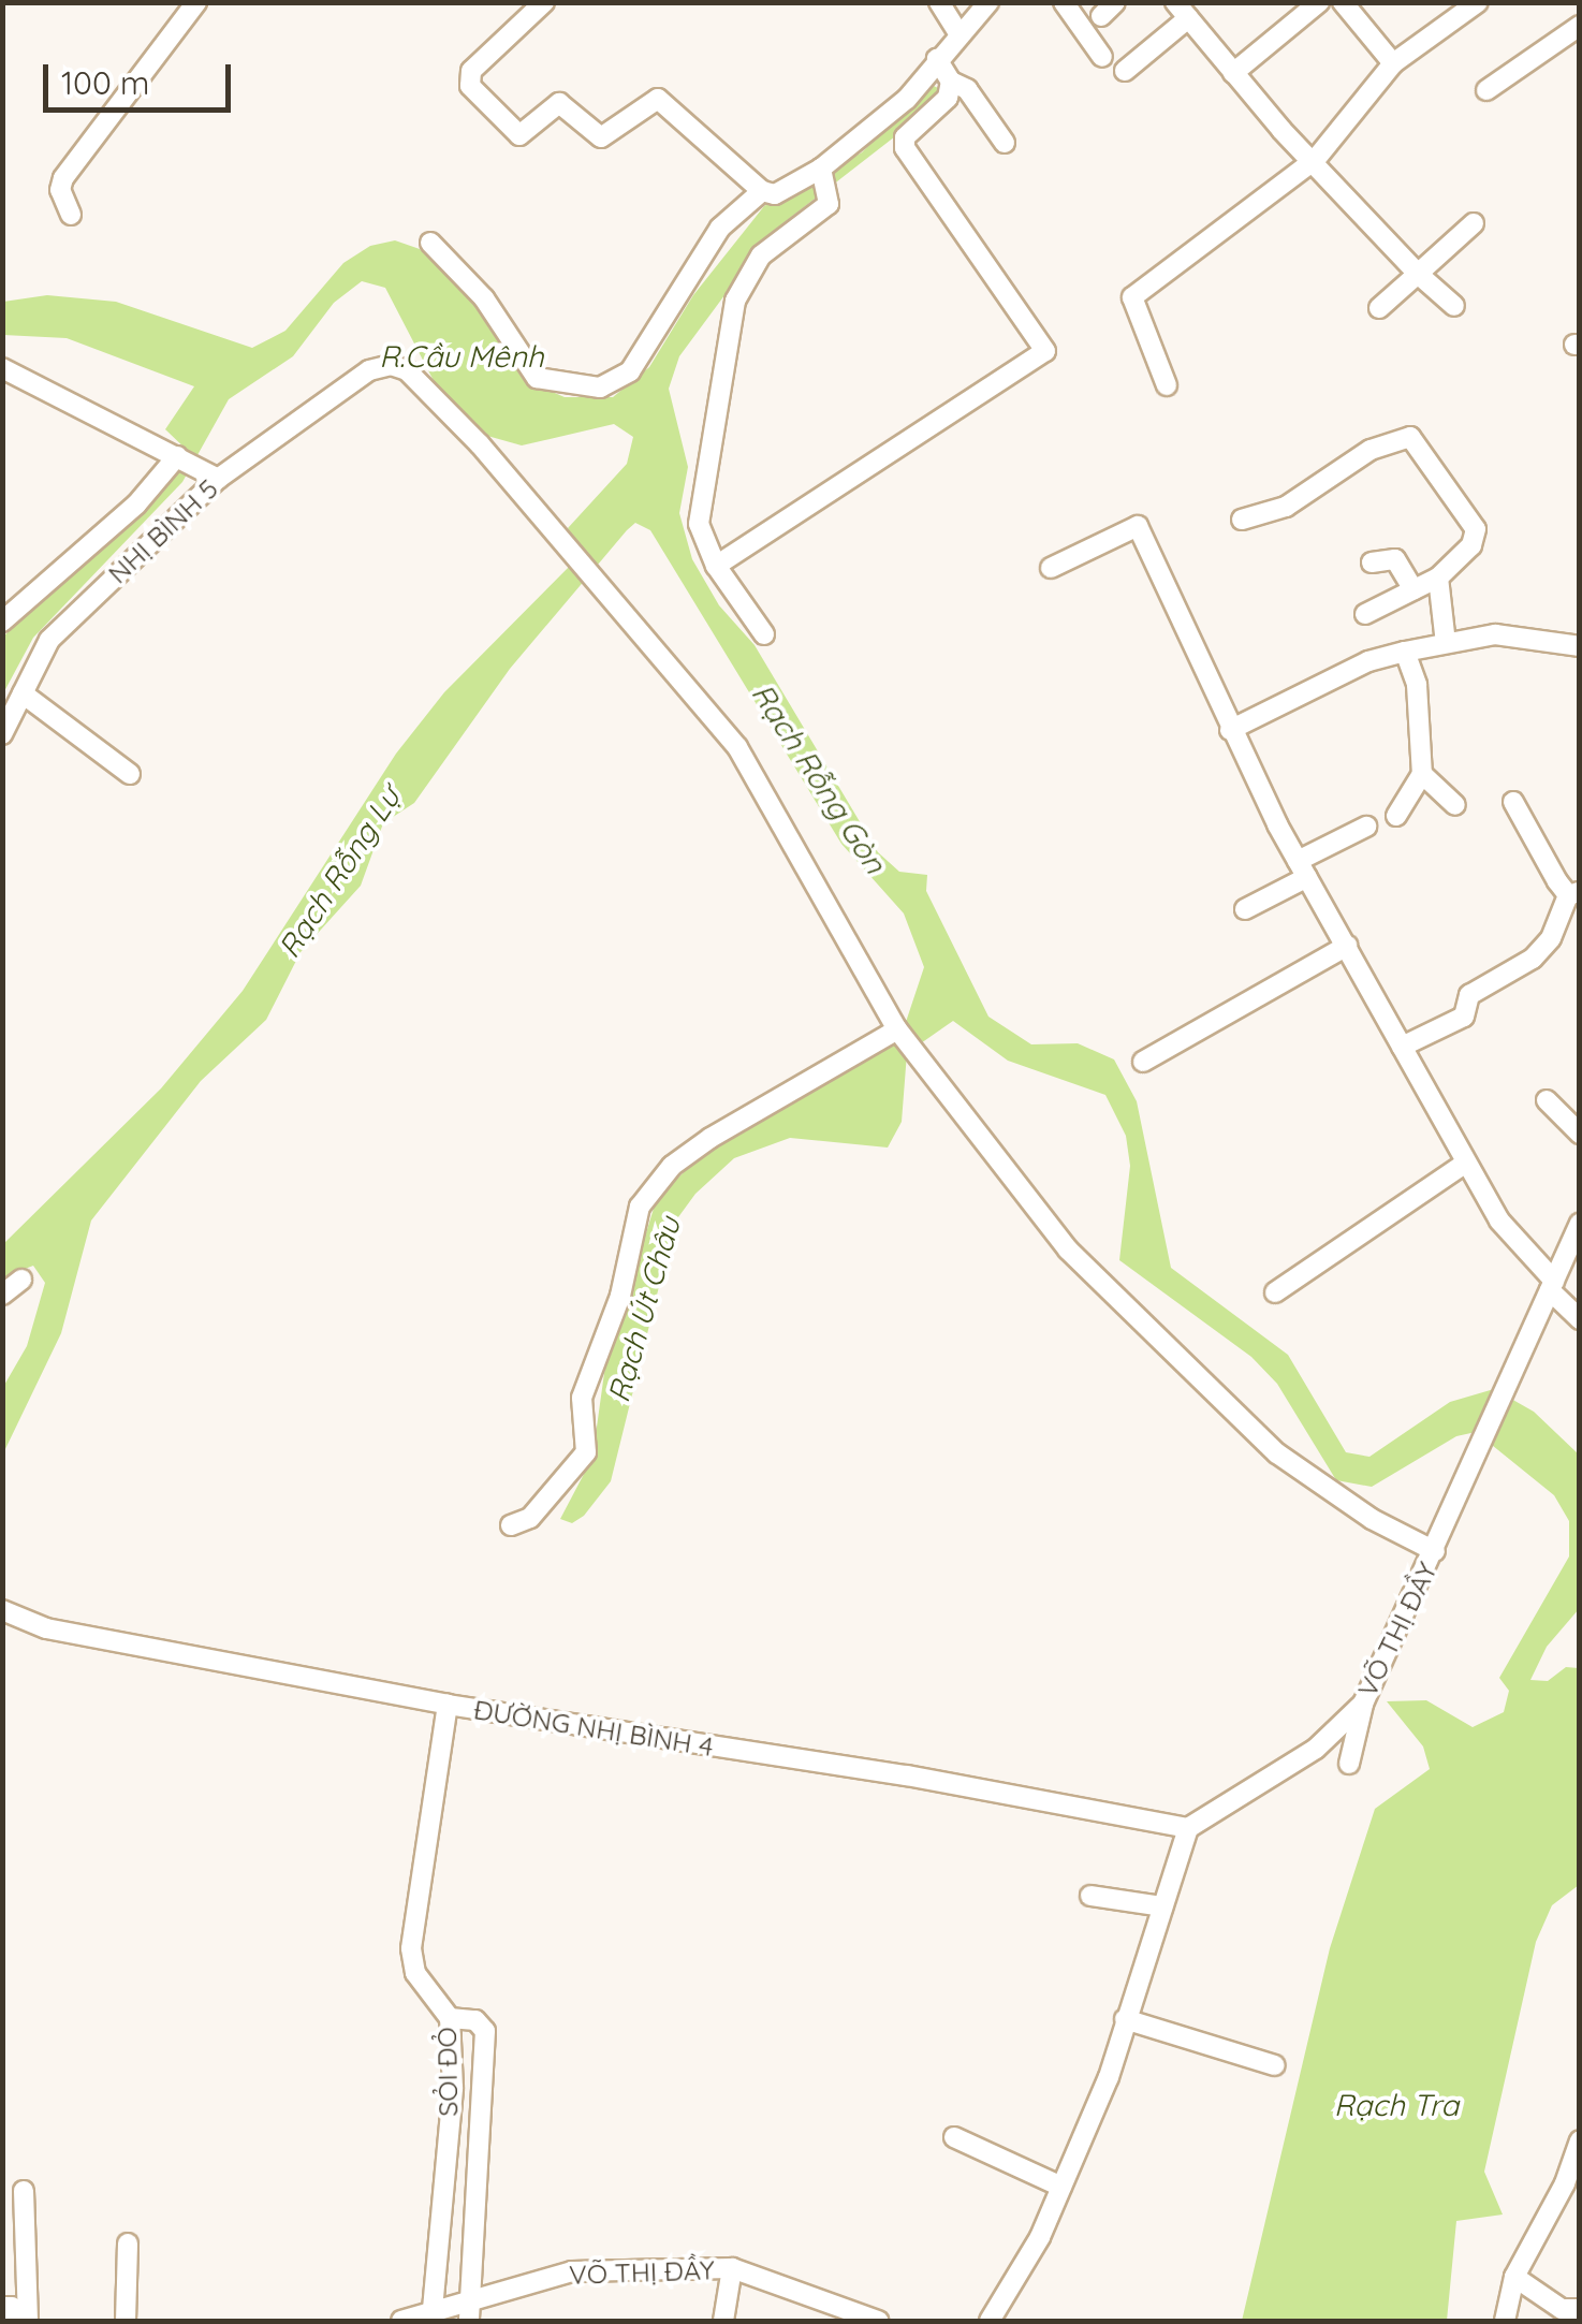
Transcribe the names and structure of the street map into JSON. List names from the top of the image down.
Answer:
{
  "streets": {
    "street": [
      "NHỊ BÌNH 5",
      "VÕ THỊ ĐẦY",
      "ĐƯỜNG NHỊ BÌNH 4",
      "SỎI ĐỎ"
    ]
  },
  "crossings": [
    ["VÕ THỊ ĐẦY", "ĐƯỜNG NHỊ BÌNH 4"],
    ["VÕ THỊ ĐẦY", "SỎI ĐỎ"],
    ["ĐƯỜNG NHỊ BÌNH 4", "SỎI ĐỎ"]
  ],
  "water": [
    "R.Cầu Mênh",
    "Rạch Rỗng Gòn",
    "Rạch Rỗng Lự",
    "Rạch Út Châu",
    "Rạch Tra"
  ],
  "scale_bar": "100 m"
}
